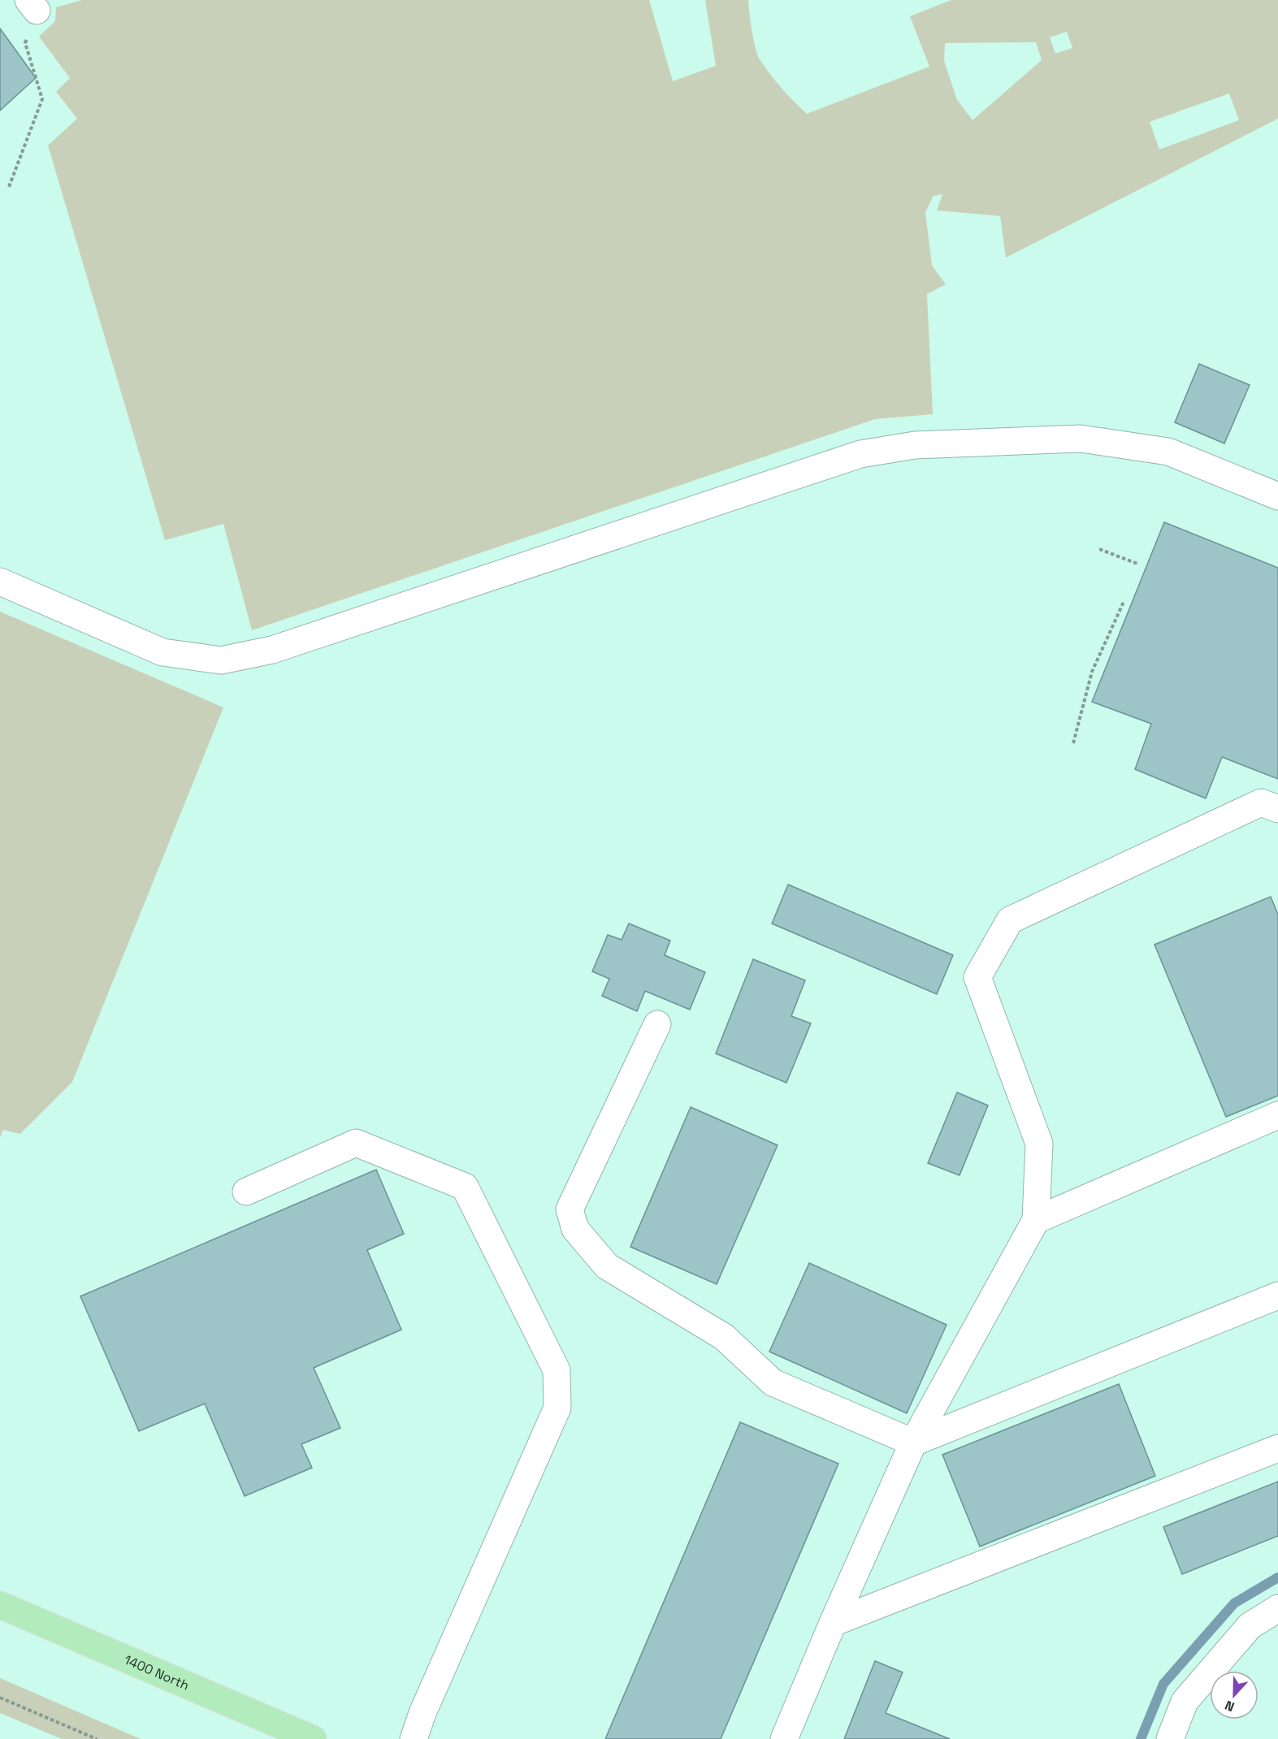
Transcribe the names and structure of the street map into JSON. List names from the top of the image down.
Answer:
{
  "streets": {
    "main road": ["1400 North"]
  },
  "north": "bottom"
}
